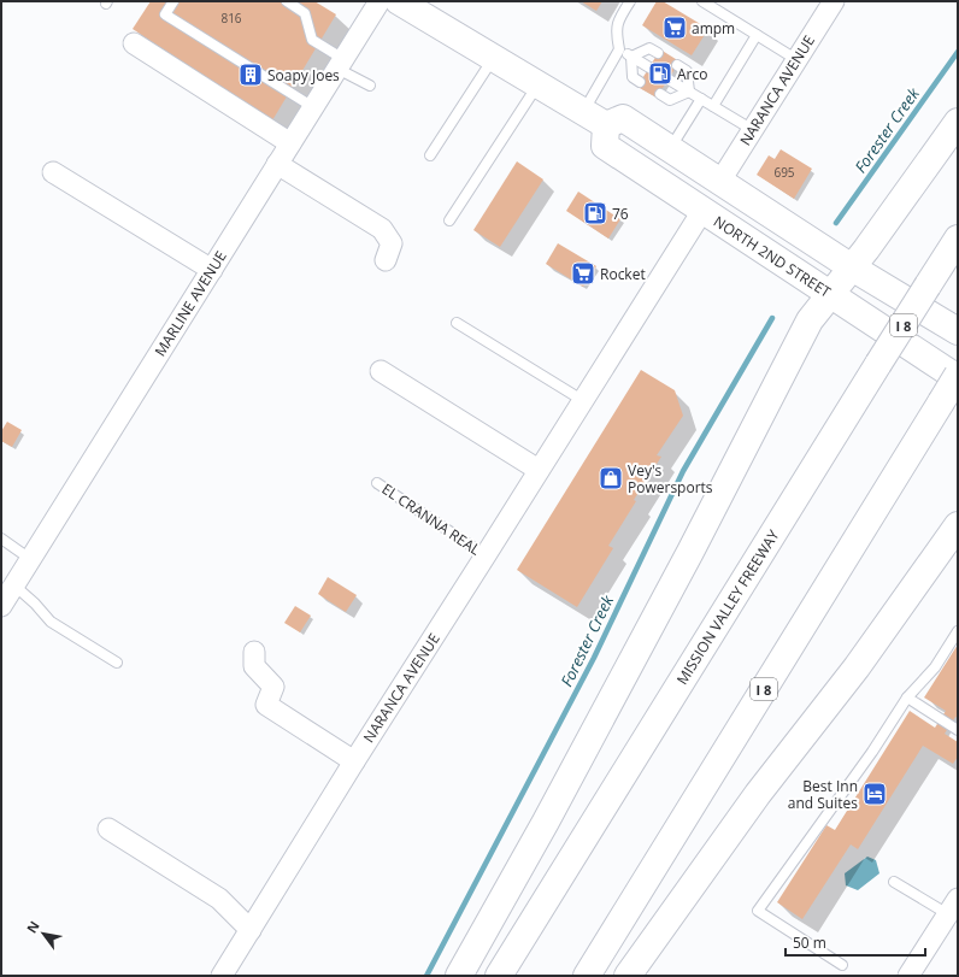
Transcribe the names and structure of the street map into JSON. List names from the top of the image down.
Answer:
{
  "streets": {
    "main road": ["NORTH 2ND STREET", "I 8", "MISSION VALLEY FREEWAY"],
    "street": ["NARANCA AVENUE", "MARLINE AVENUE"],
    "lane": ["EL CRANNA REAL"]
  },
  "crossings": [
    ["NARANCA AVENUE", "NORTH 2ND STREET"],
    ["NARANCA AVENUE", "EL CRANNA REAL"],
    ["NORTH 2ND STREET", "I 8"]
  ],
  "water": ["Forester Creek"],
  "places": {
    "supermarket": ["ampm", "Rocket"],
    "fuel station": ["Arco", "76"],
    "building": ["Soapy Joes"],
    "shop": ["Vey's Powersports"],
    "hotel": ["Best Inn and Suites"]
  },
  "house_numbers": ["816", "695"],
  "scale_bar": "50 m",
  "north": "top left"
}
